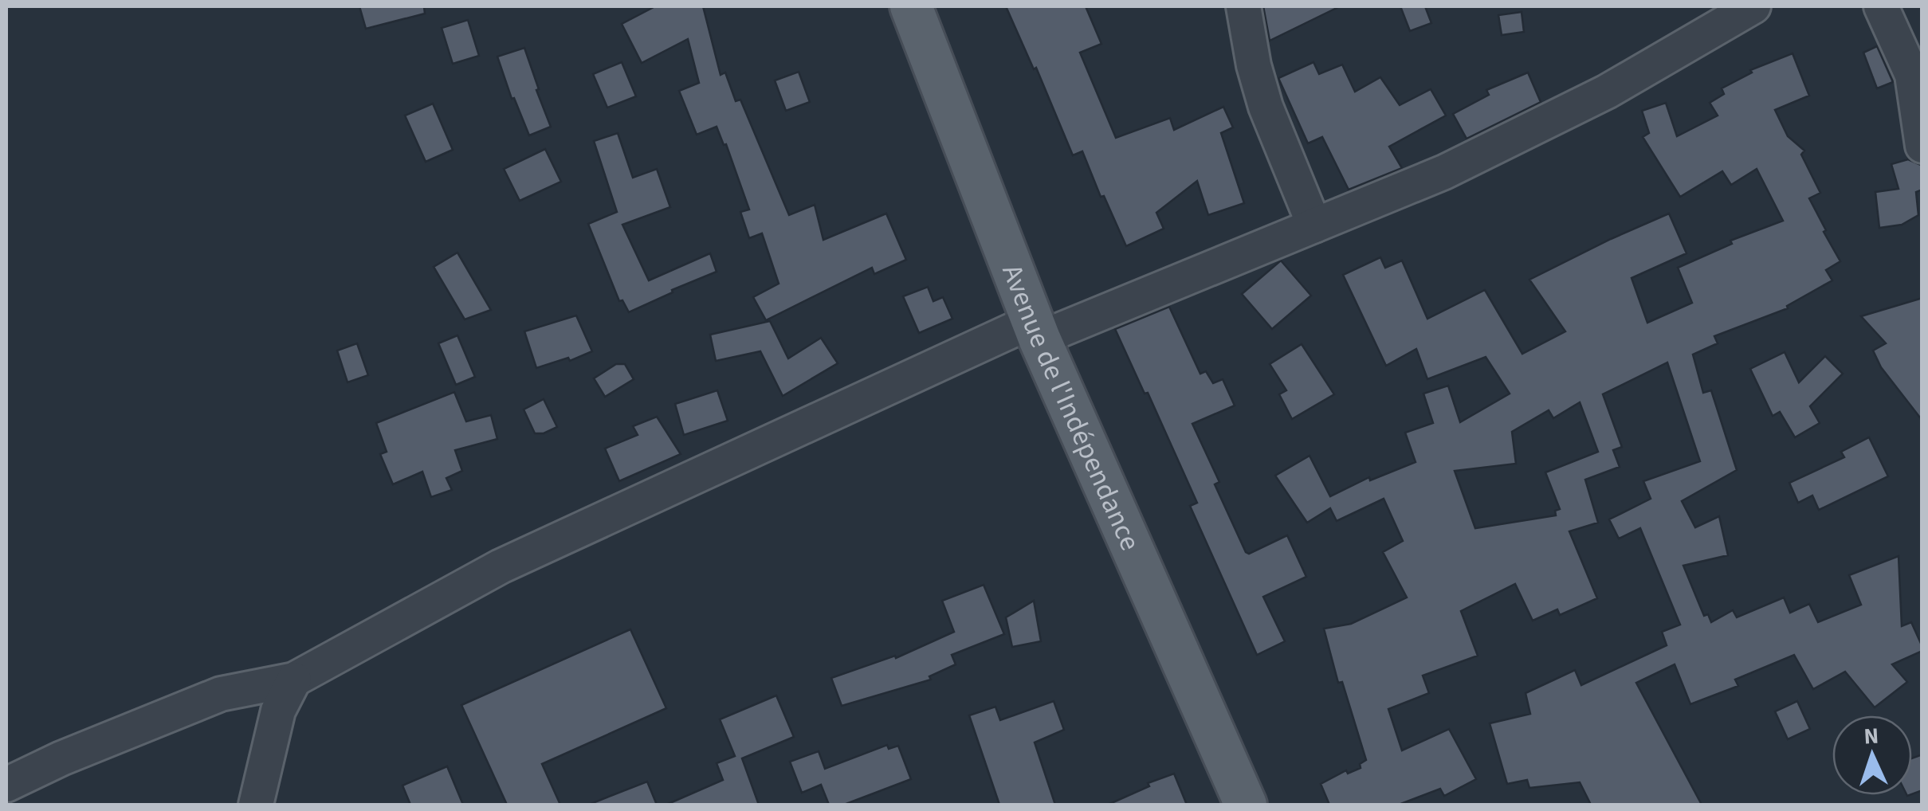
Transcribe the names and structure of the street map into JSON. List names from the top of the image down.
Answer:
{
  "streets": {
    "main road": ["Avenue de l'Indépendance"]
  },
  "north": "top"
}
